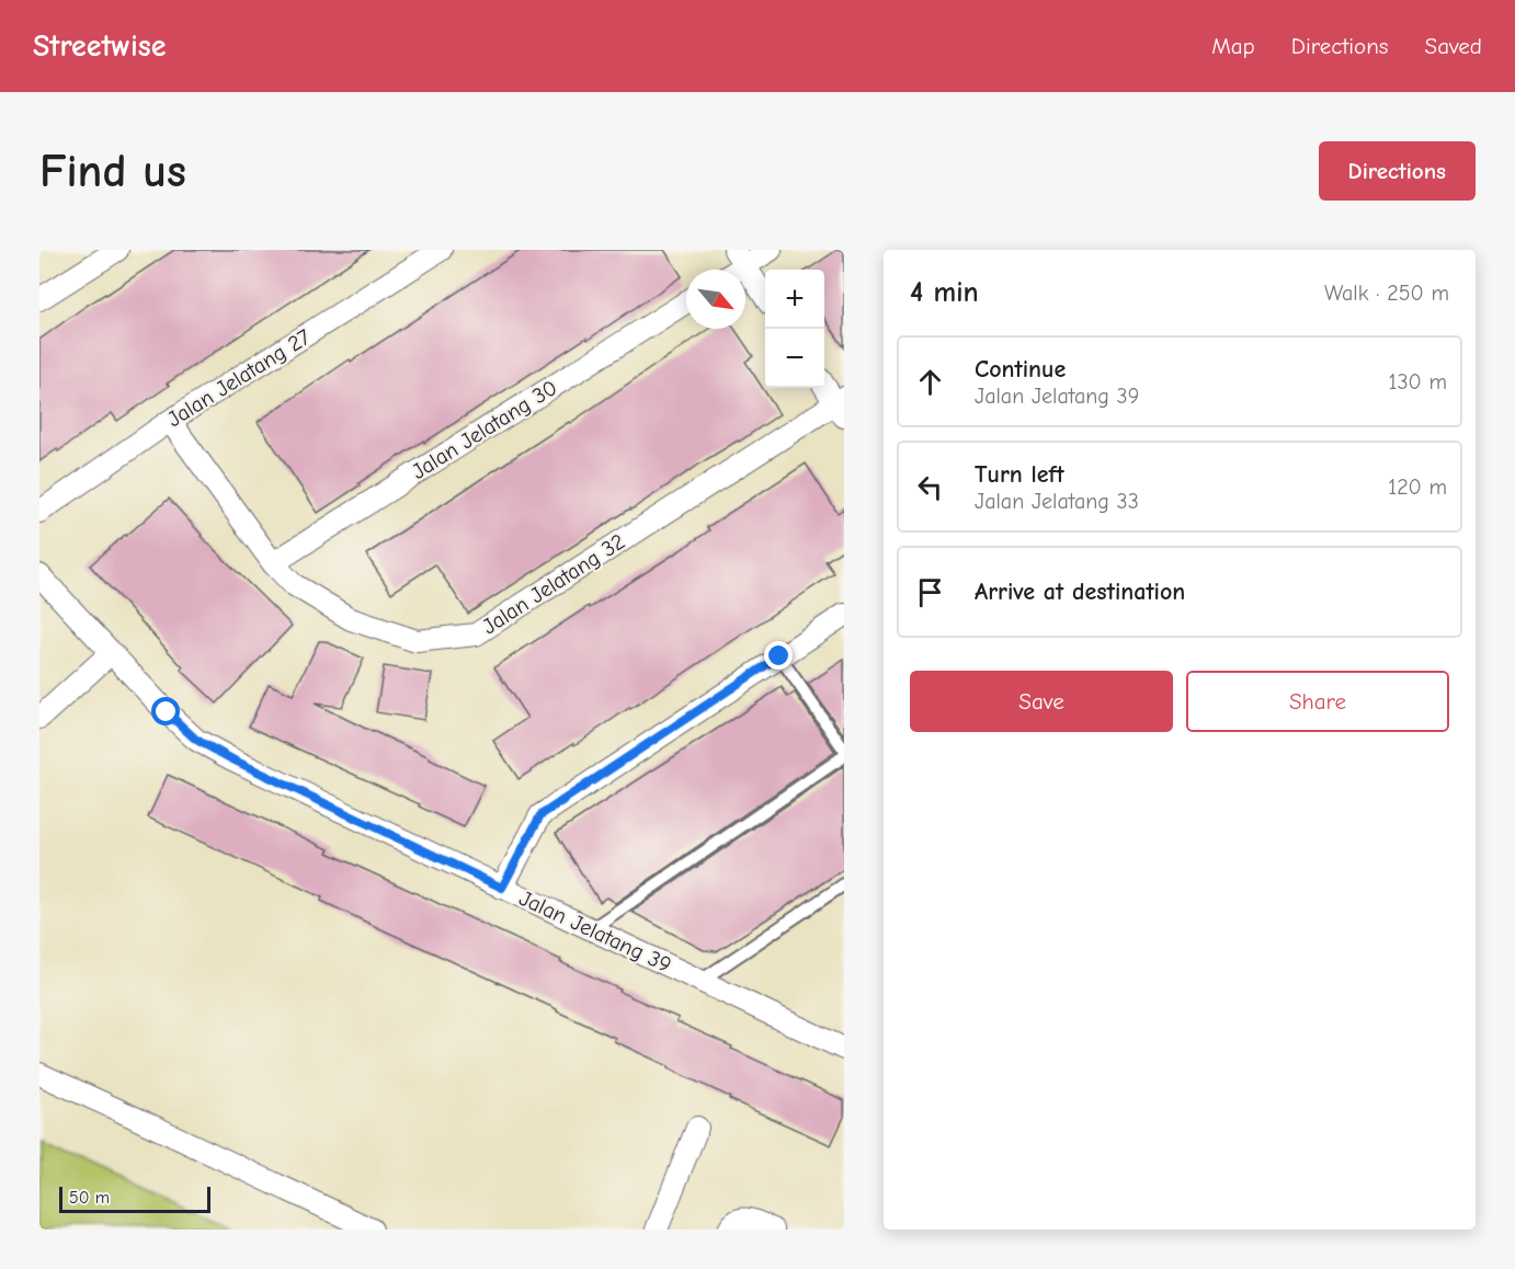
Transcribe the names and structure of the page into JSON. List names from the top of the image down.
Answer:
{
  "streets": {
    "street": [
      "Jalan Jelatang 27",
      "Jalan Jelatang 30",
      "Jalan Jelatang 32",
      "Jalan Jelatang 39"
    ]
  },
  "crossings": [
    ["Jalan Jelatang 27", "Jalan Jelatang 32"],
    ["Jalan Jelatang 30", "Jalan Jelatang 32"]
  ],
  "scale_bar": "50 m",
  "north": "bottom right",
  "page": {
    "header": "Streetwise",
    "nav": ["Map", "Directions", "Saved"],
    "buttons": [
      "Directions",
      ["Save", "Share"]
    ],
    "title": "Find us",
    "heading": ["4 min", "Walk · 250 m"],
    "map_buttons": ["+", "−"],
    "list": [
      ["Continue", "Jalan Jelatang 39", "130 m"],
      ["Turn left", "Jalan Jelatang 33", "120 m"],
      "Arrive at destination"
    ],
    "scale": "50 m"
  }
}
